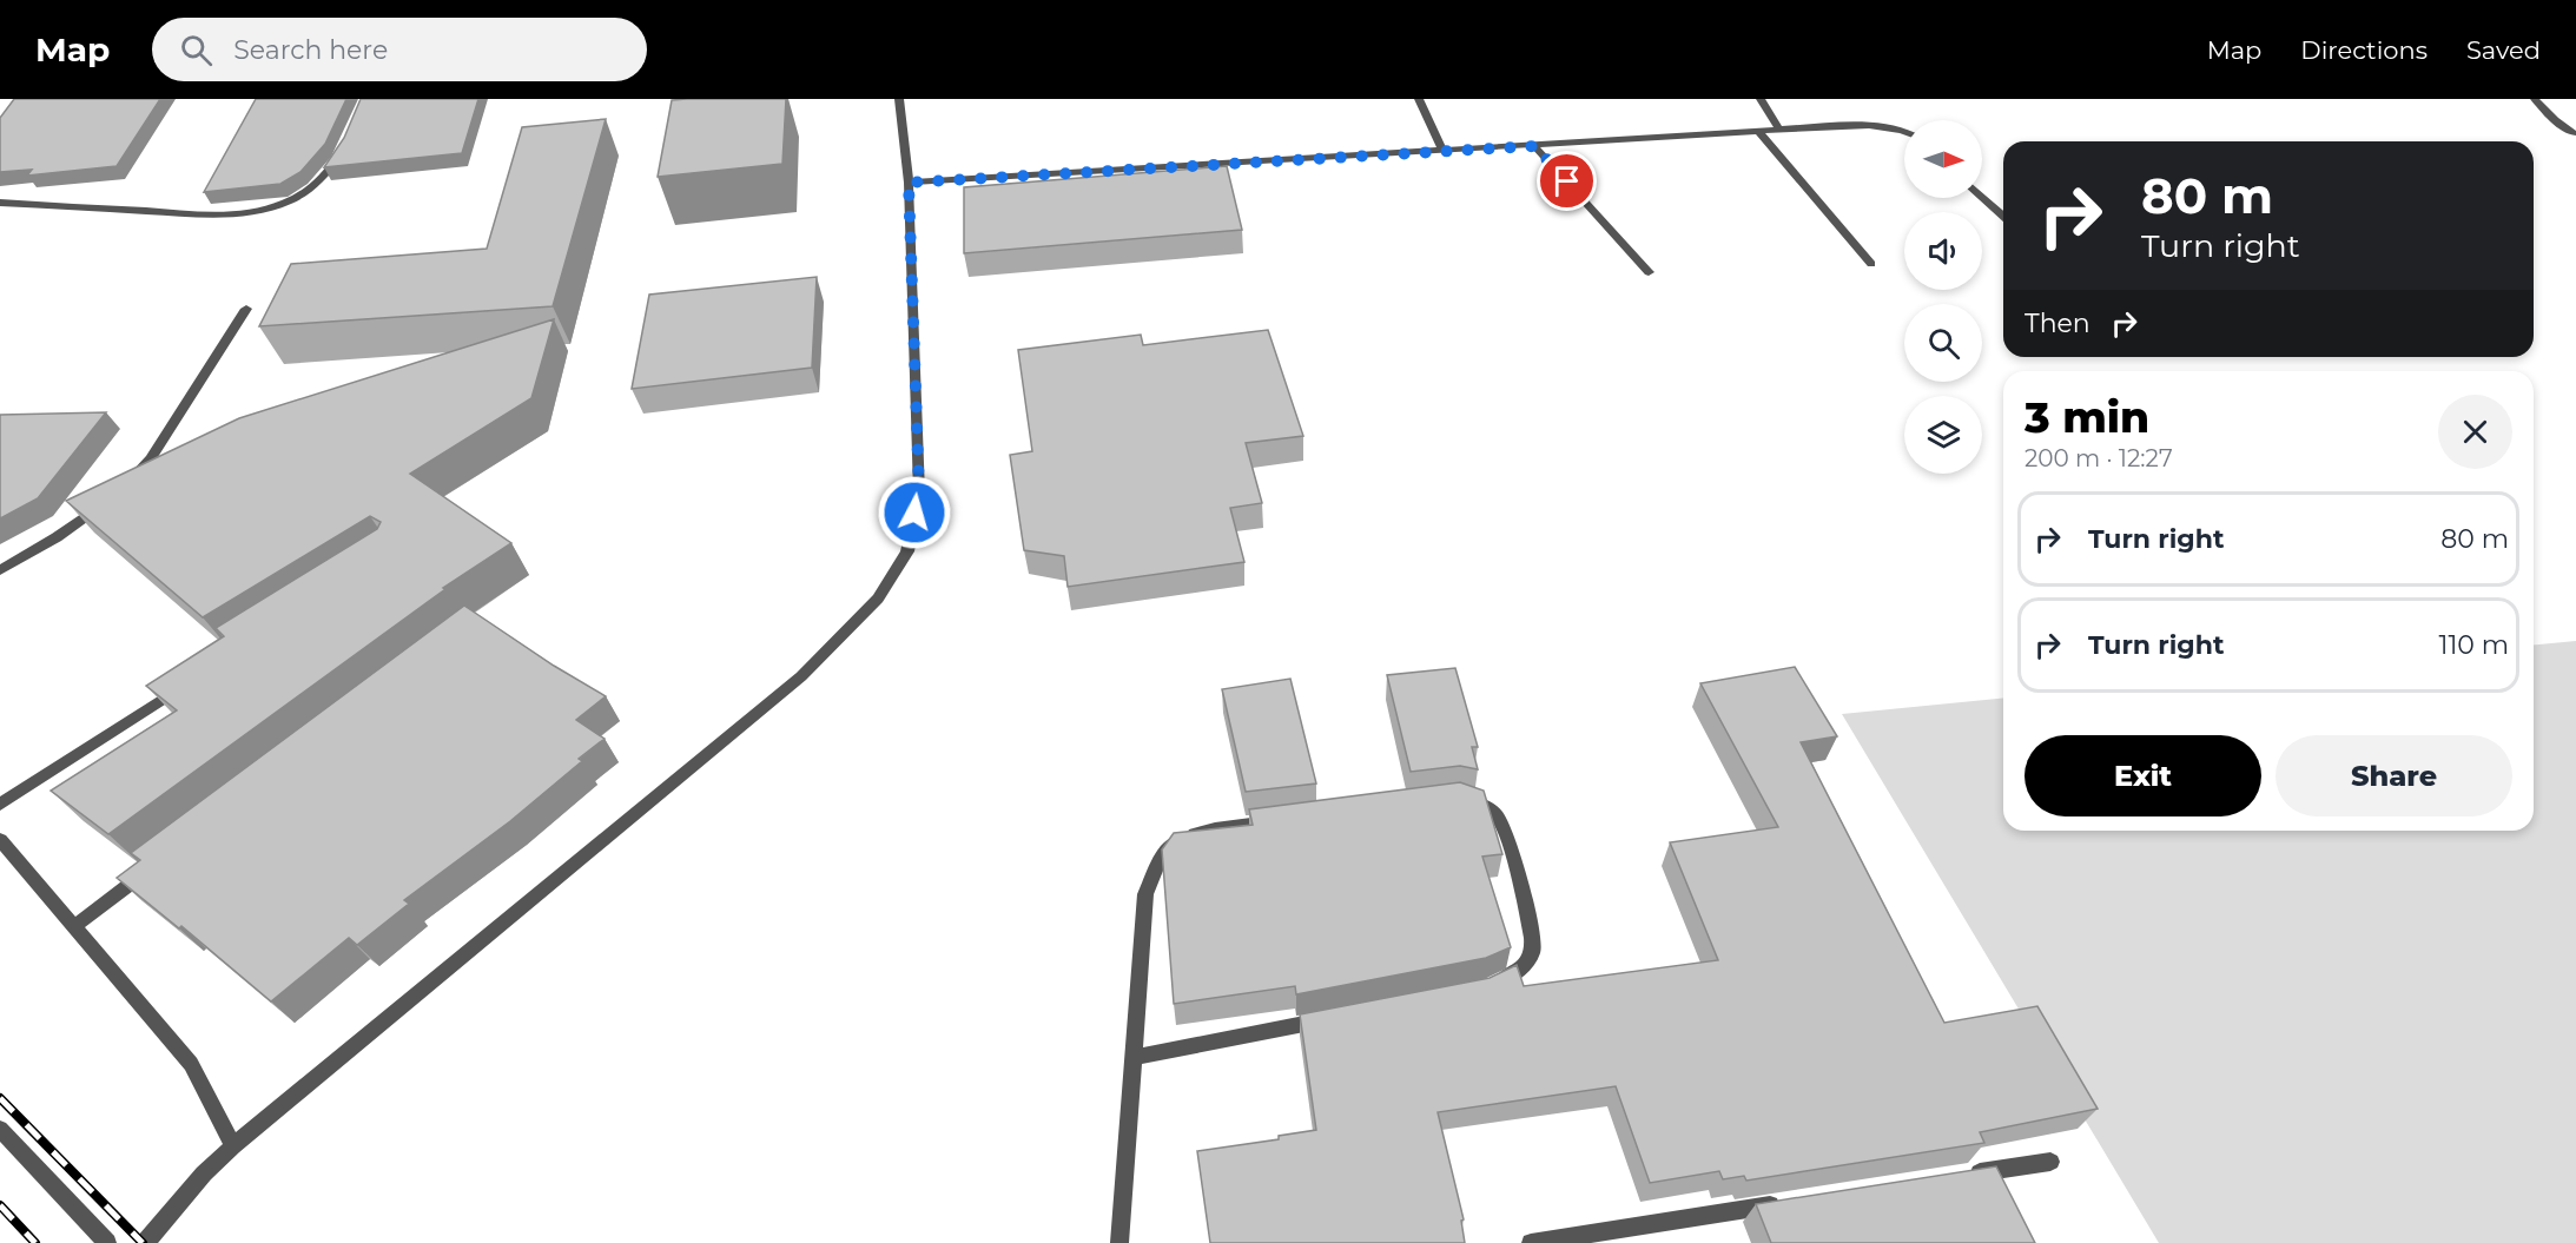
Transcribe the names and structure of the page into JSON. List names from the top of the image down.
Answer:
{
  "north": "right",
  "page": {
    "header": "Map",
    "search": "Search here",
    "nav": ["Map", "Directions", "Saved"],
    "turn": ["80 m", "Turn right"],
    "then": "Then",
    "heading": ["3 min", "200 m · 12:27"],
    "list": [
      {
        "name": "Turn right",
        "value": "80 m"
      },
      {
        "name": "Turn right",
        "value": "110 m"
      }
    ],
    "buttons": ["Exit", "Share"]
  }
}
